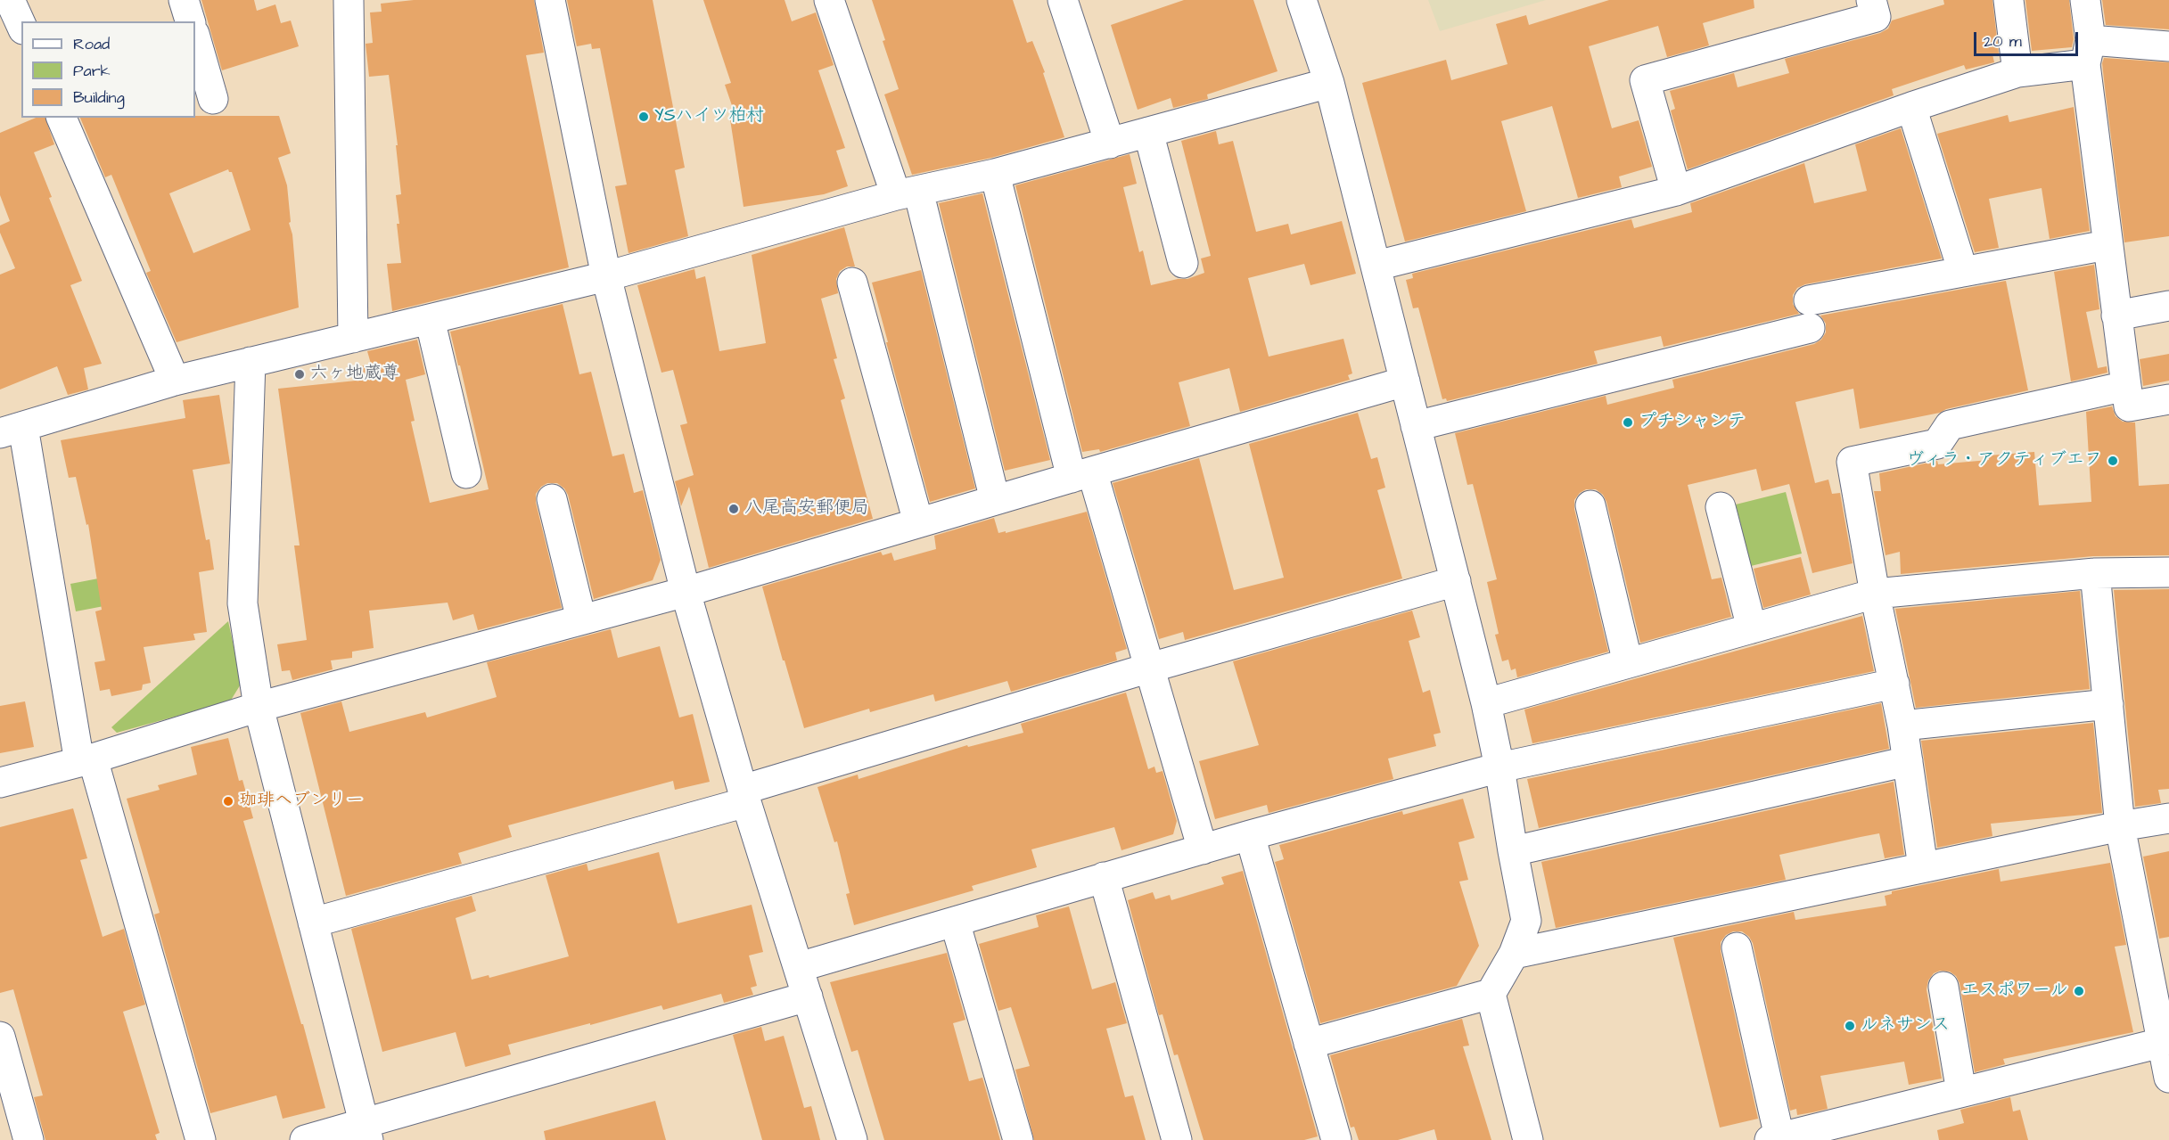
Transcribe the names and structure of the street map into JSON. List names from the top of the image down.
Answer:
{
  "places": [
    "YSハイツ柏村",
    "六ヶ地蔵尊",
    "プチシャンテ",
    "ヴィラ・アクティブエフ",
    "八尾高安郵便局",
    "珈琲ヘブンリー",
    "エスポワール",
    "ルネサンス"
  ],
  "legend": ["Road", "Park", "Building"],
  "scale_bar": "20 m"
}
